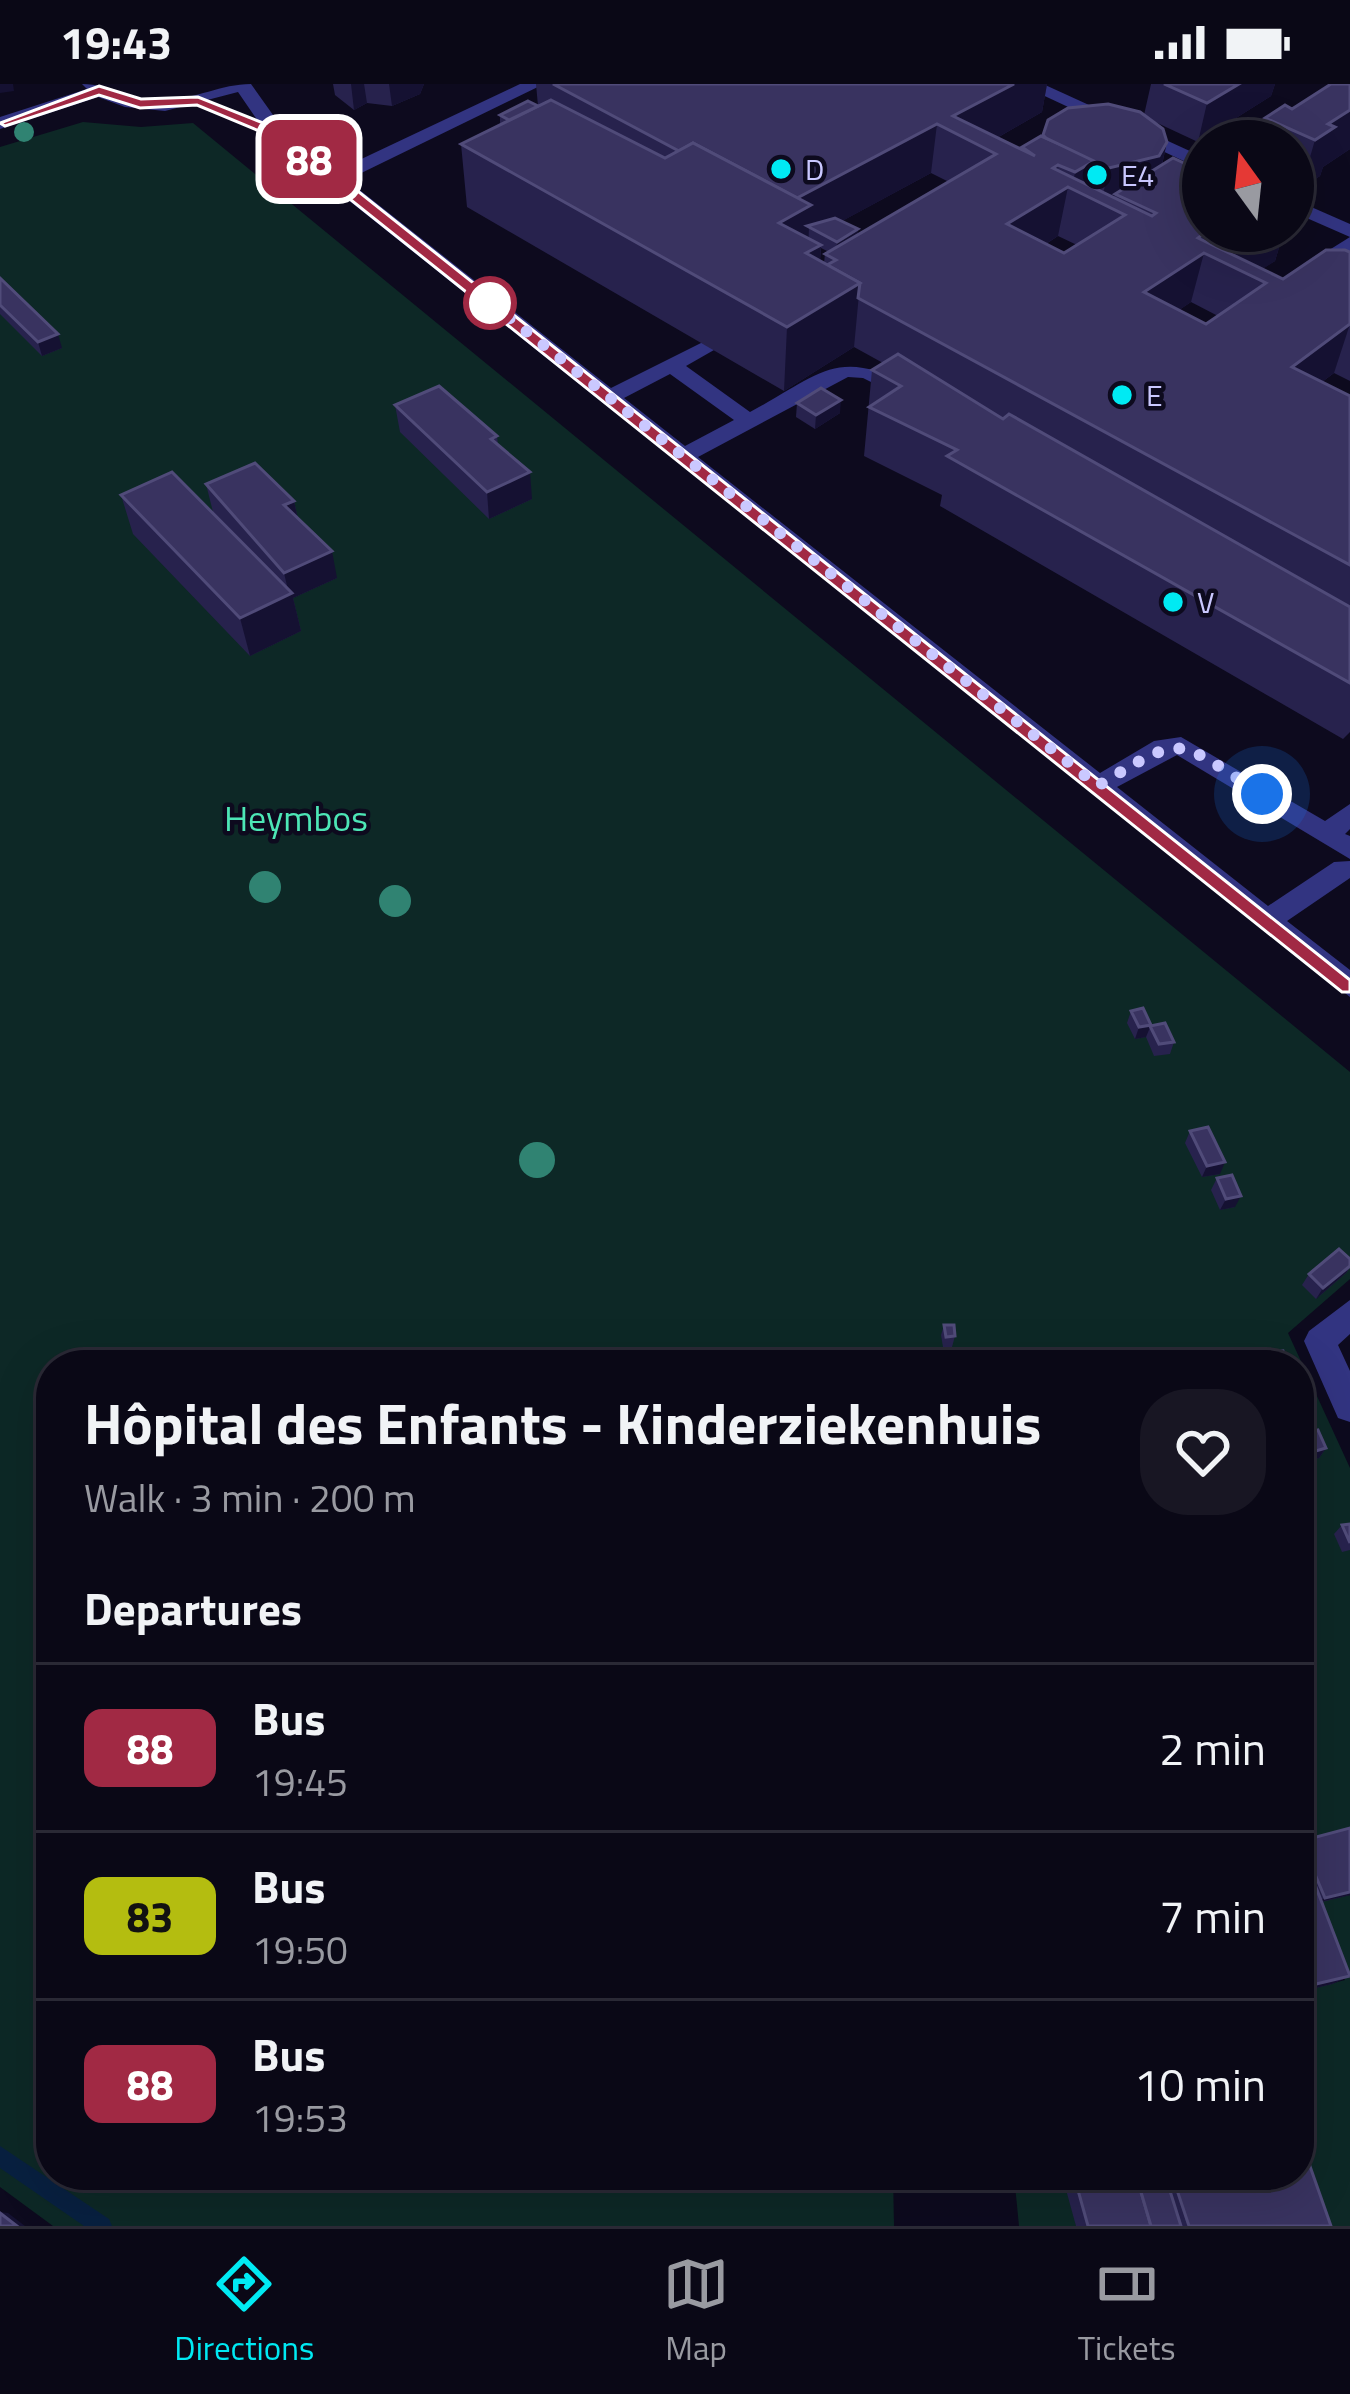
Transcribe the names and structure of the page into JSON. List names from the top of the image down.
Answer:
{
  "parks": ["Heymbos"],
  "places": [
    "D",
    "E4",
    "E",
    "V"
  ],
  "lines": ["bus line 88"],
  "north": "top",
  "page": {
    "status": "19:43",
    "on_map": "88",
    "heading": [
      ["Hôpital des Enfants - Kinderziekenhuis", "Walk · 3 min · 200 m"],
      "Departures"
    ],
    "list": [
      {
        "mark": "88",
        "name": "Bus",
        "note": "19:45",
        "value": "2 min"
      },
      {
        "mark": "83",
        "name": "Bus",
        "note": "19:50",
        "value": "7 min"
      },
      {
        "mark": "88",
        "name": "Bus",
        "note": "19:53",
        "value": "10 min"
      }
    ],
    "tabs": ["Directions", "Map", "Tickets"]
  }
}
